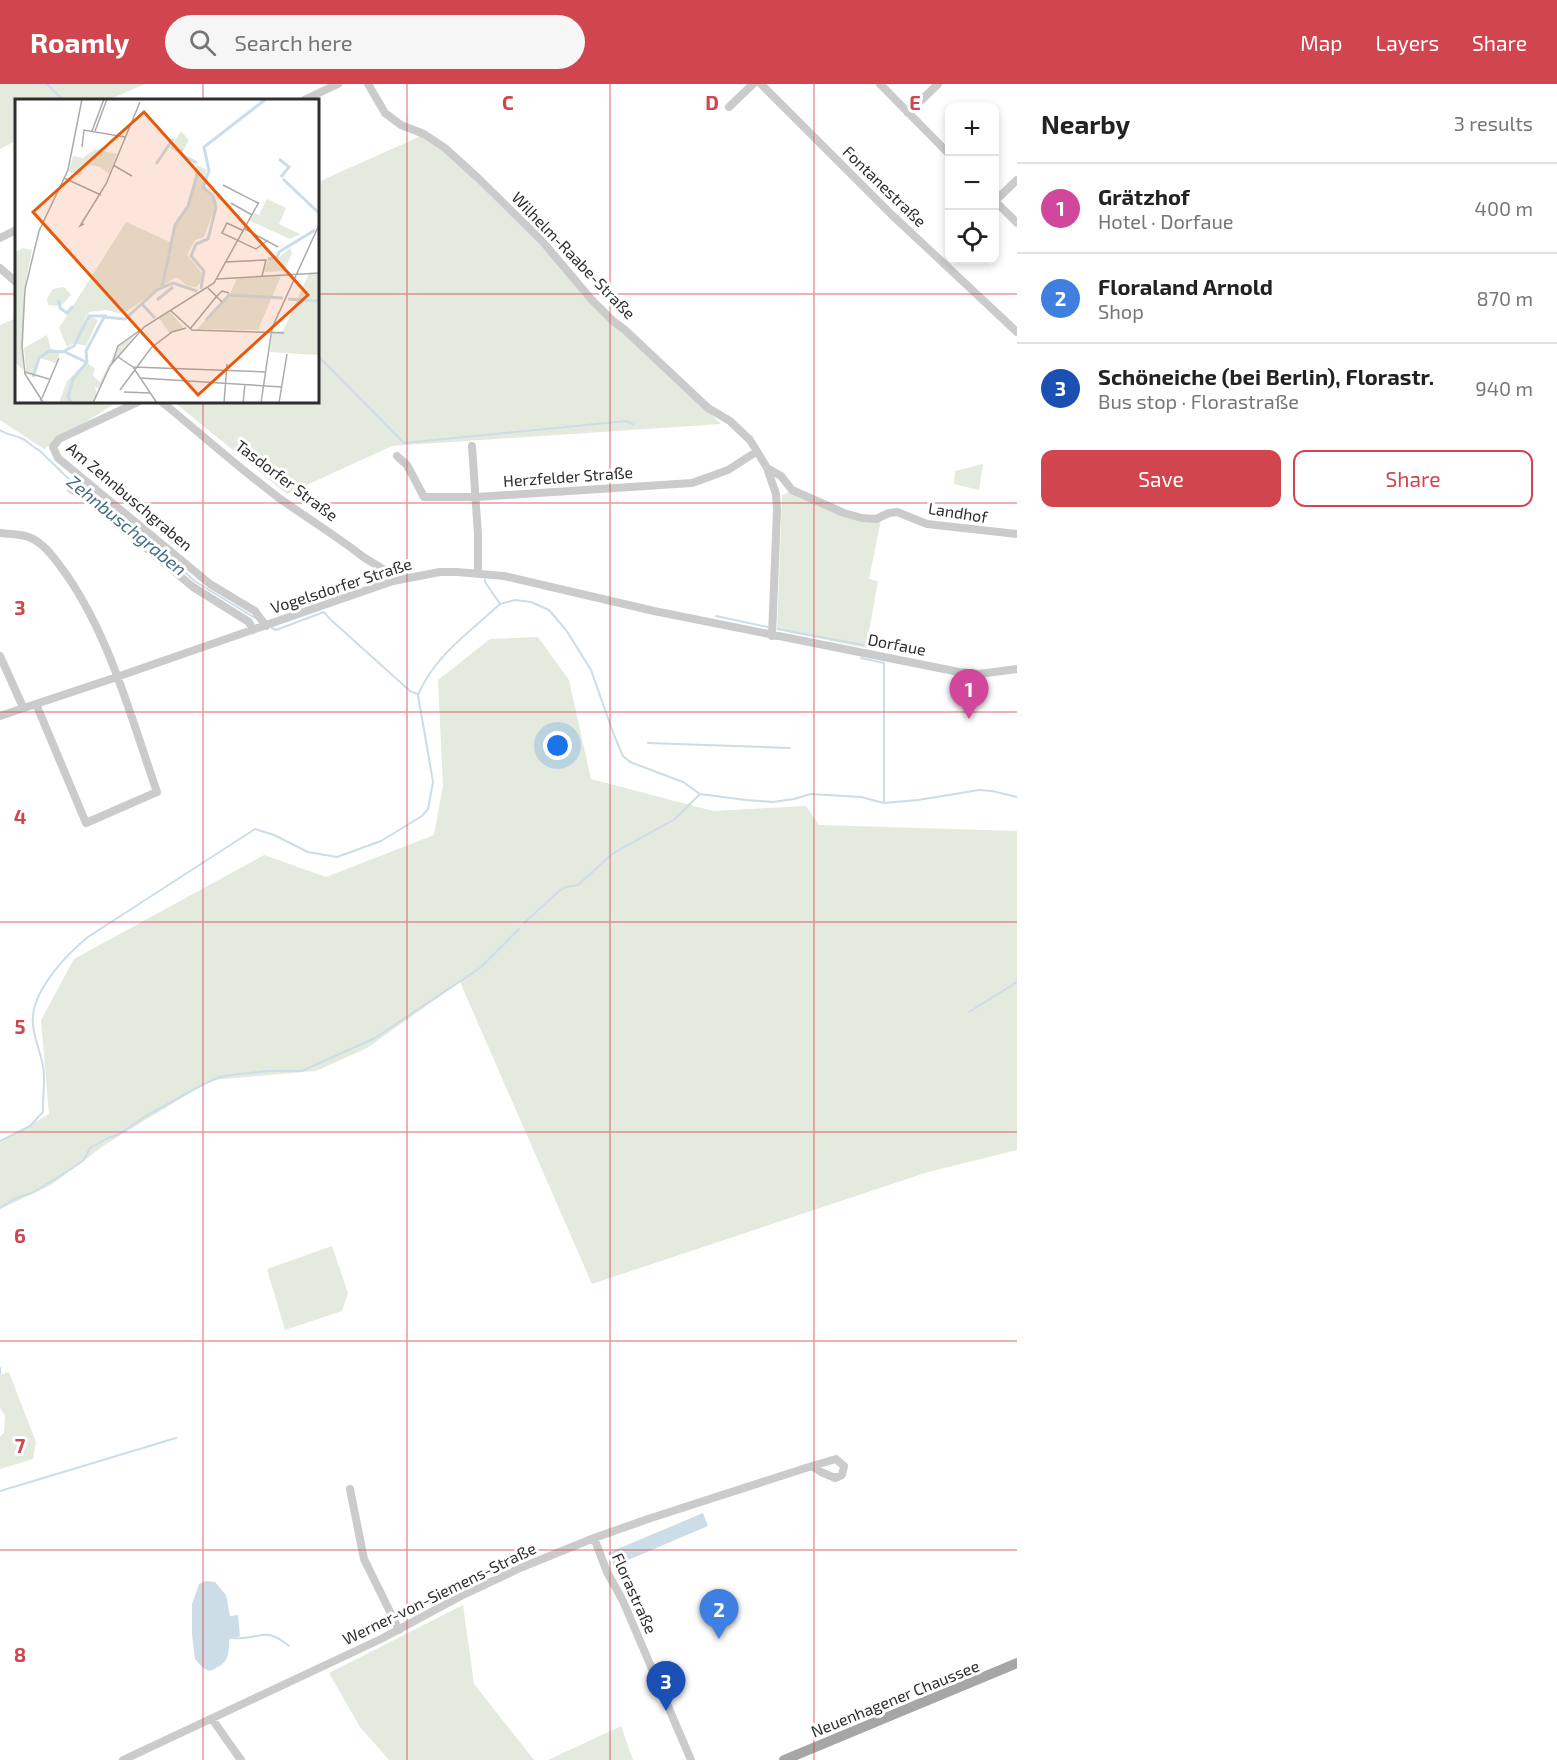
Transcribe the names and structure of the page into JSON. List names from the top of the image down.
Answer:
{
  "streets": {
    "main road": ["Neuenhagener Chaussee"],
    "street": [
      "Fontanestraße",
      "Wilhelm-Raabe-Straße",
      "Herzfelder Straße",
      "Tasdorfer Straße",
      "Am Zehnbuschgraben",
      "Landhof",
      "Vogelsdorfer Straße",
      "Dorfaue",
      "Werner-von-Siemens-Straße",
      "Florastraße"
    ]
  },
  "crossings": [
    ["Wilhelm-Raabe-Straße", "Herzfelder Straße"],
    ["Wilhelm-Raabe-Straße", "Landhof"],
    ["Tasdorfer Straße", "Vogelsdorfer Straße"],
    ["Am Zehnbuschgraben", "Vogelsdorfer Straße"],
    ["Vogelsdorfer Straße", "Dorfaue"],
    ["Werner-von-Siemens-Straße", "Florastraße"]
  ],
  "water": ["Zehnbuschgraben"],
  "page": {
    "header": "Roamly",
    "search": "Search here",
    "nav": ["Map", "Layers", "Share"],
    "heading": ["Nearby", "3 results"],
    "map_buttons": ["+", "−"],
    "list": [
      {
        "mark": "1",
        "name": "Grätzhof",
        "note": "Hotel · Dorfaue",
        "value": "400 m"
      },
      {
        "mark": "2",
        "name": "Floraland Arnold",
        "note": "Shop",
        "value": "870 m"
      },
      {
        "mark": "3",
        "name": "Schöneiche (bei Berlin), Florastr.",
        "note": "Bus stop · Florastraße",
        "value": "940 m"
      }
    ],
    "buttons": ["Save", "Share"],
    "pins": ["1", "2", "3"]
  },
  "grid": {
    "columns": ["C", "D", "E"],
    "rows": [
      "3",
      "4",
      "5",
      "6",
      "7",
      "8"
    ]
  }
}
